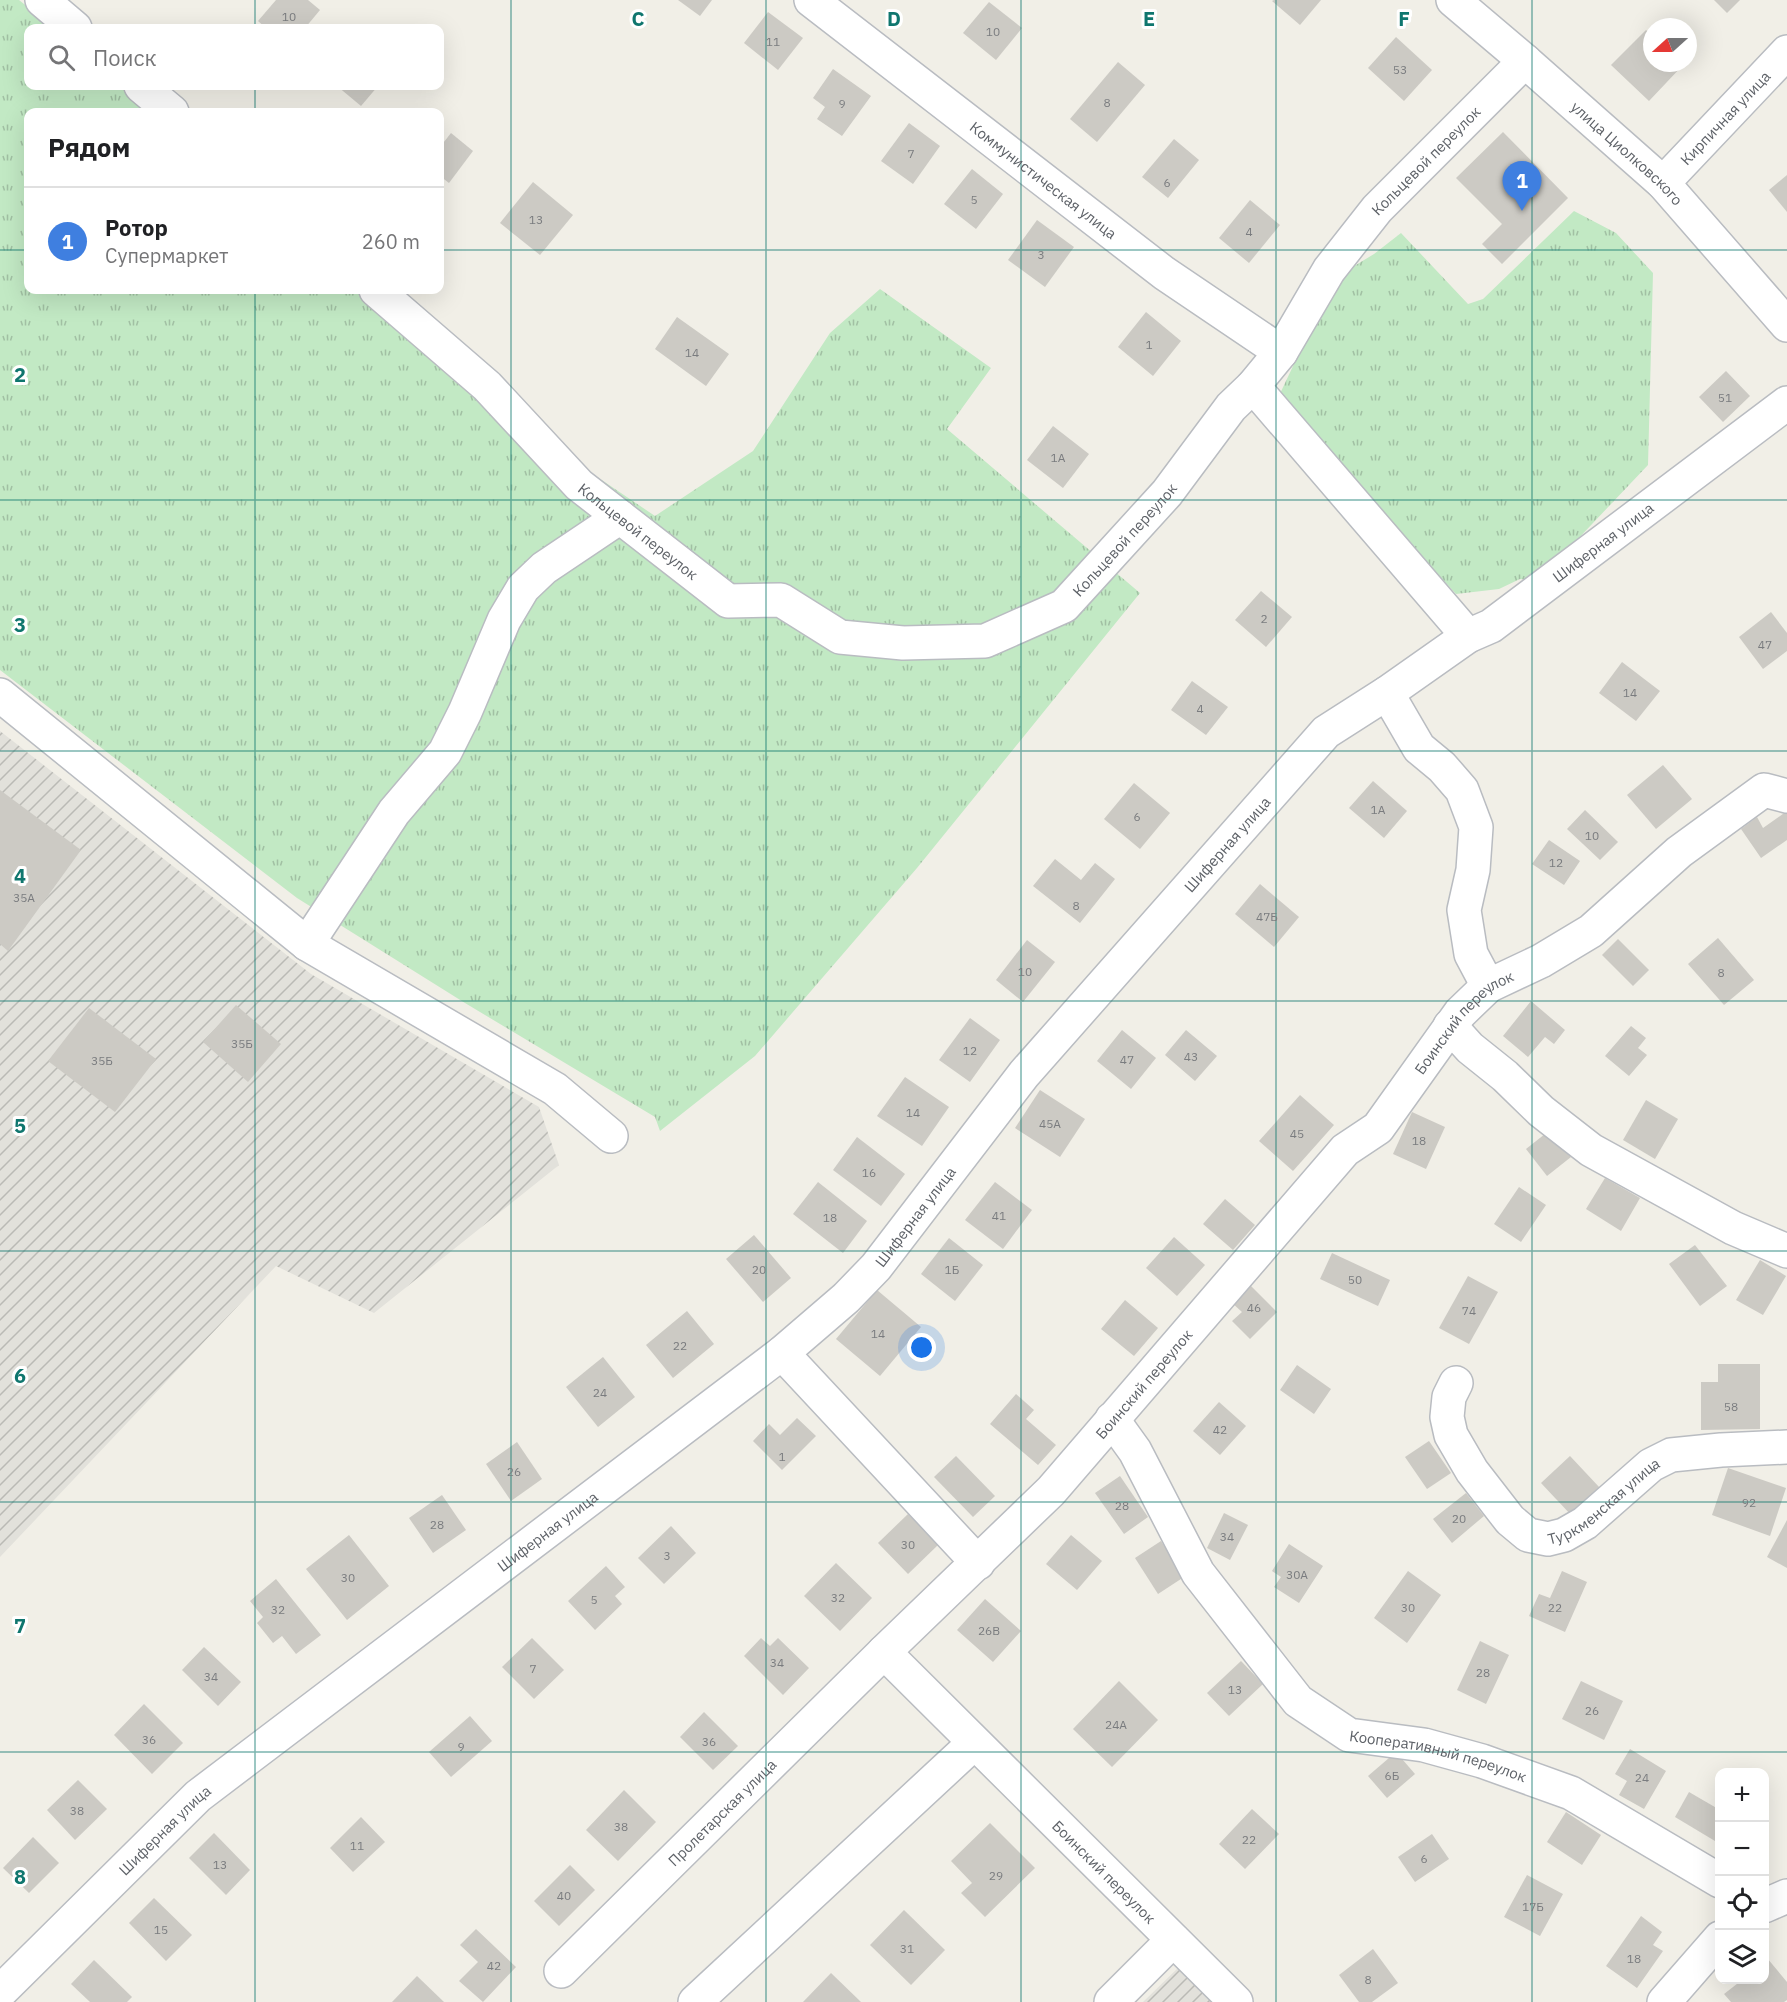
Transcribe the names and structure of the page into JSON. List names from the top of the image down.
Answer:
{
  "streets": {
    "street": [
      "Кирпичная улица",
      "улица Циолковского",
      "Кольцевой переулок",
      "Коммунистическая улица",
      "Шиферная улица",
      "Боинский переулок",
      "Туркменская улица",
      "Кооперативный переулок",
      "Пролетарская улица"
    ]
  },
  "crossings": [
    ["Кирпичная улица", "улица Циолковского"],
    ["улица Циолковского", "Кольцевой переулок"],
    ["Кольцевой переулок", "Коммунистическая улица"],
    ["Боинский переулок", "Кооперативный переулок"],
    ["Боинский переулок", "Пролетарская улица"]
  ],
  "house_numbers": [
    "10",
    "10",
    "11",
    "53",
    "8",
    "9",
    "7",
    "6",
    "5",
    "13",
    "4",
    "3",
    "1",
    "14",
    "51",
    "1А",
    "2",
    "47",
    "14",
    "4",
    "1А",
    "6",
    "10",
    "12",
    "35А",
    "8",
    "47Б",
    "10",
    "8",
    "35Б",
    "12",
    "43",
    "47",
    "35Б",
    "14",
    "45А",
    "45",
    "18",
    "16",
    "41",
    "18",
    "20",
    "1Б",
    "50",
    "46",
    "74",
    "14",
    "22",
    "24",
    "58",
    "42",
    "1",
    "26",
    "92",
    "28",
    "20",
    "28",
    "34",
    "30",
    "3",
    "30А",
    "30",
    "32",
    "5",
    "30",
    "22",
    "32",
    "26В",
    "34",
    "7",
    "28",
    "34",
    "13",
    "26",
    "24А",
    "36",
    "36",
    "9",
    "6Б",
    "24",
    "38",
    "38",
    "22",
    "11",
    "6",
    "13",
    "29",
    "40",
    "17Б",
    "15",
    "31",
    "18",
    "42",
    "8"
  ],
  "north": "left",
  "page": {
    "search": "Поиск",
    "heading": "Рядом",
    "pins": "1",
    "list": [
      {
        "mark": "1",
        "name": "Poтор",
        "note": "Супермаркет",
        "value": "260 m"
      }
    ],
    "map_buttons": ["+", "−"]
  },
  "grid": {
    "columns": [
      "C",
      "D",
      "E",
      "F"
    ],
    "rows": [
      "2",
      "3",
      "4",
      "5",
      "6",
      "7",
      "8"
    ]
  }
}
